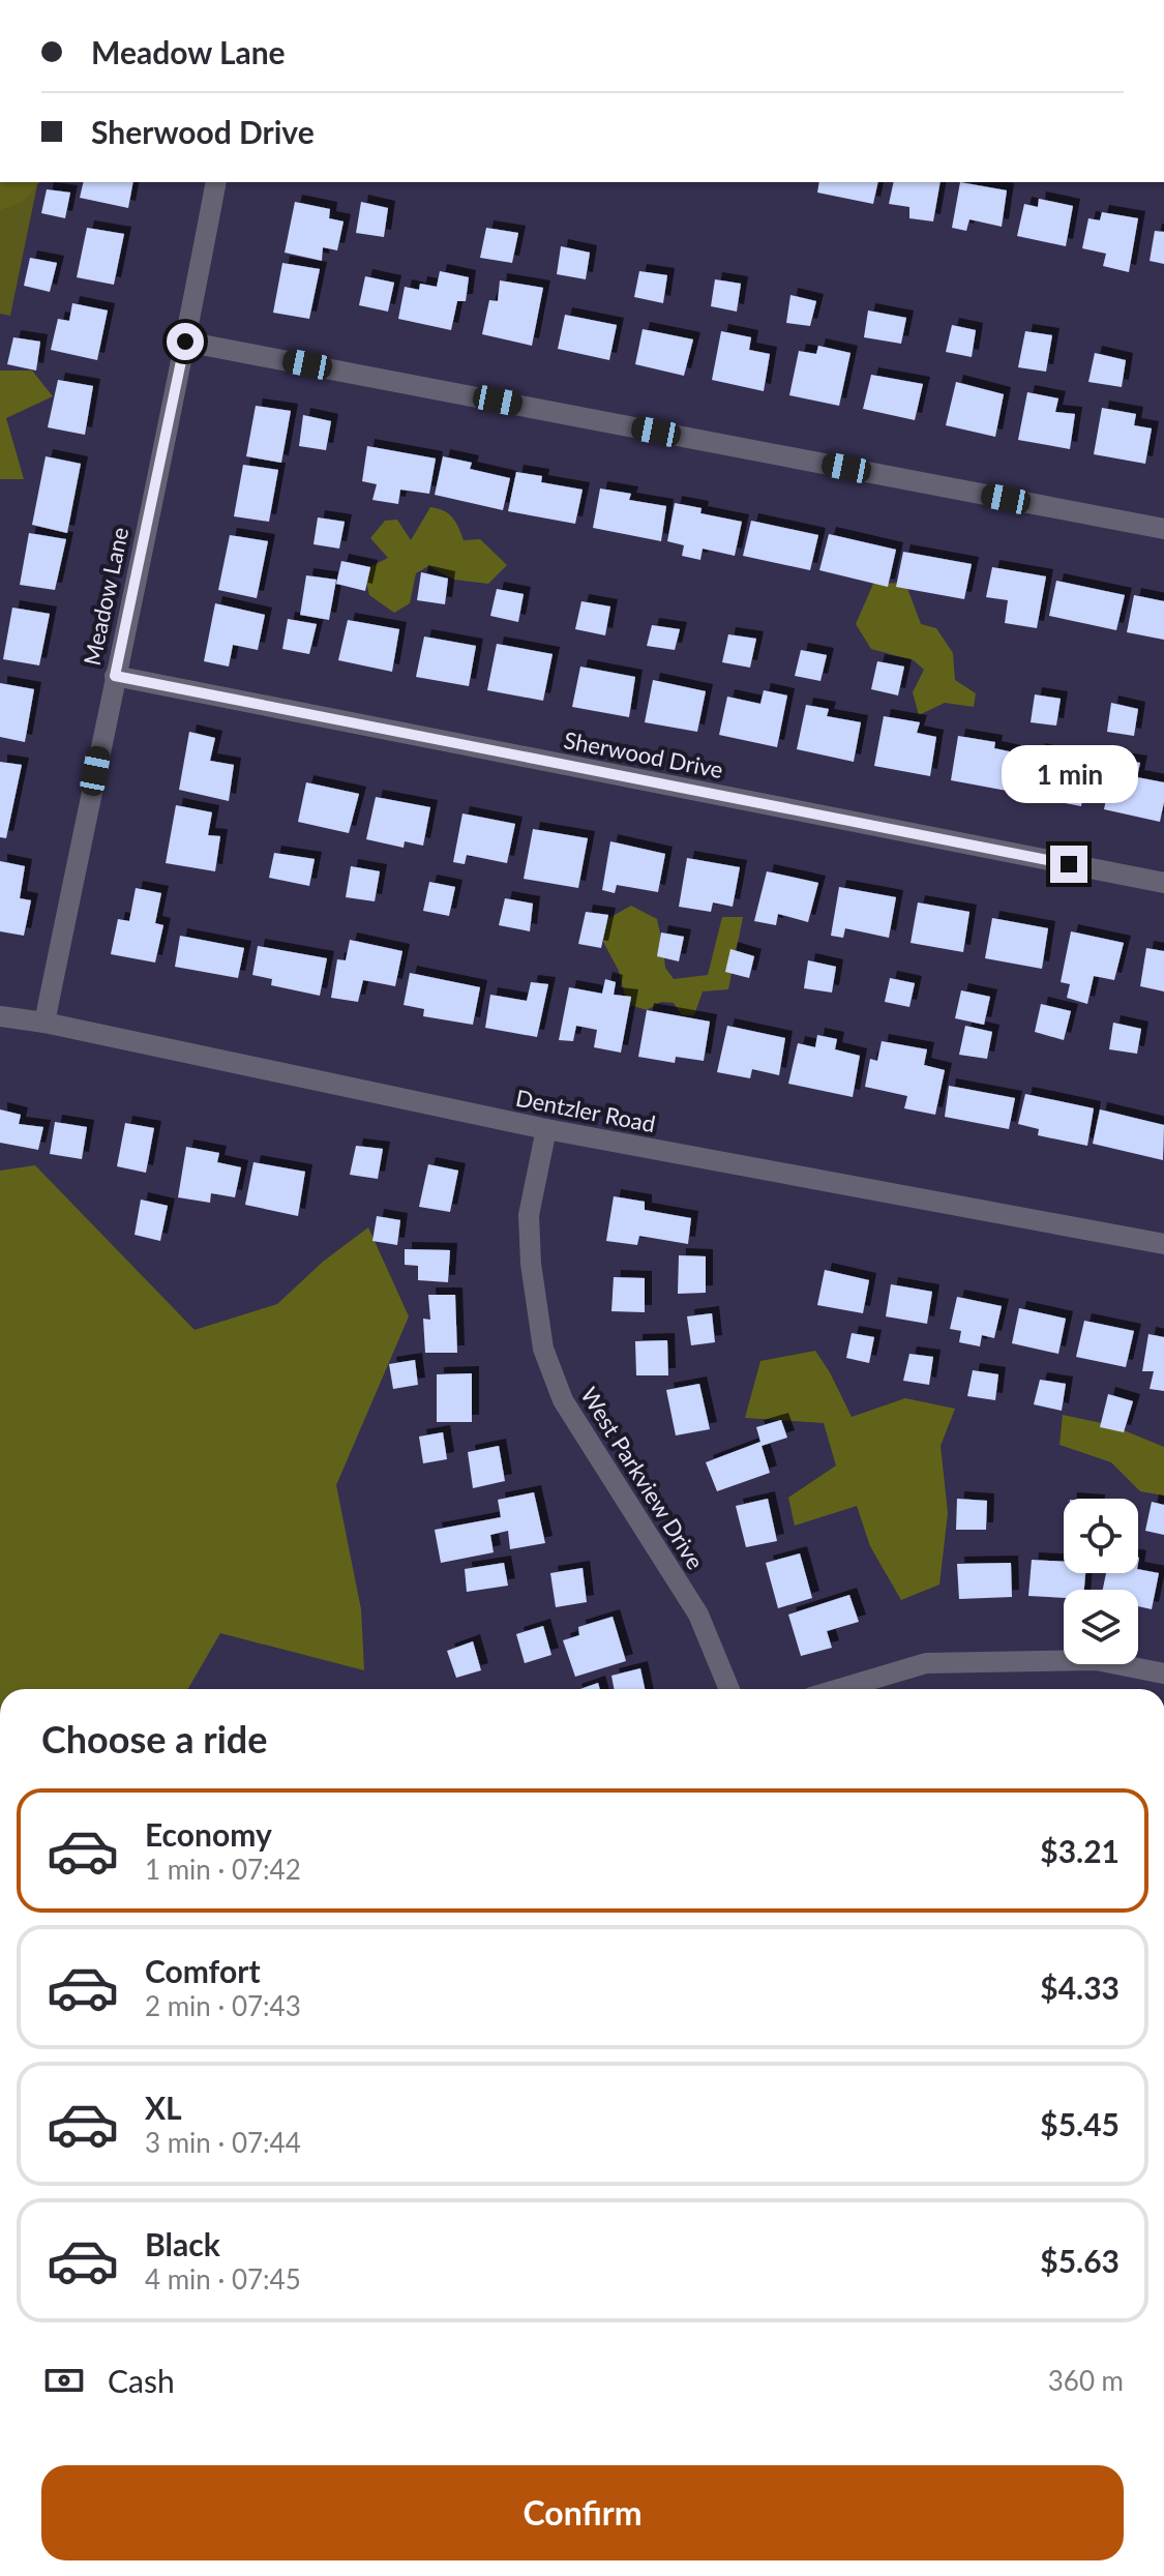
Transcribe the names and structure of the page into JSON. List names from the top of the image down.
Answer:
{
  "streets": {
    "street": [
      "Meadow Lane",
      "Sherwood Drive",
      "Dentzler Road",
      "West Parkview Drive"
    ]
  },
  "crossings": [
    ["Meadow Lane", "Sherwood Drive"],
    ["Meadow Lane", "Dentzler Road"],
    ["Dentzler Road", "West Parkview Drive"]
  ],
  "page": {
    "banner": ["Meadow Lane", "Sherwood Drive"],
    "bubble": "1 min",
    "heading": "Choose a ride",
    "list": [
      {
        "name": "Economy",
        "note": "1 min · 07:42",
        "value": "$3.21"
      },
      {
        "name": "Comfort",
        "note": "2 min · 07:43",
        "value": "$4.33"
      },
      {
        "name": "XL",
        "note": "3 min · 07:44",
        "value": "$5.45"
      },
      {
        "name": "Black",
        "note": "4 min · 07:45",
        "value": "$5.63"
      }
    ],
    "pay": ["Cash", "360 m"],
    "buttons": "Confirm"
  }
}
